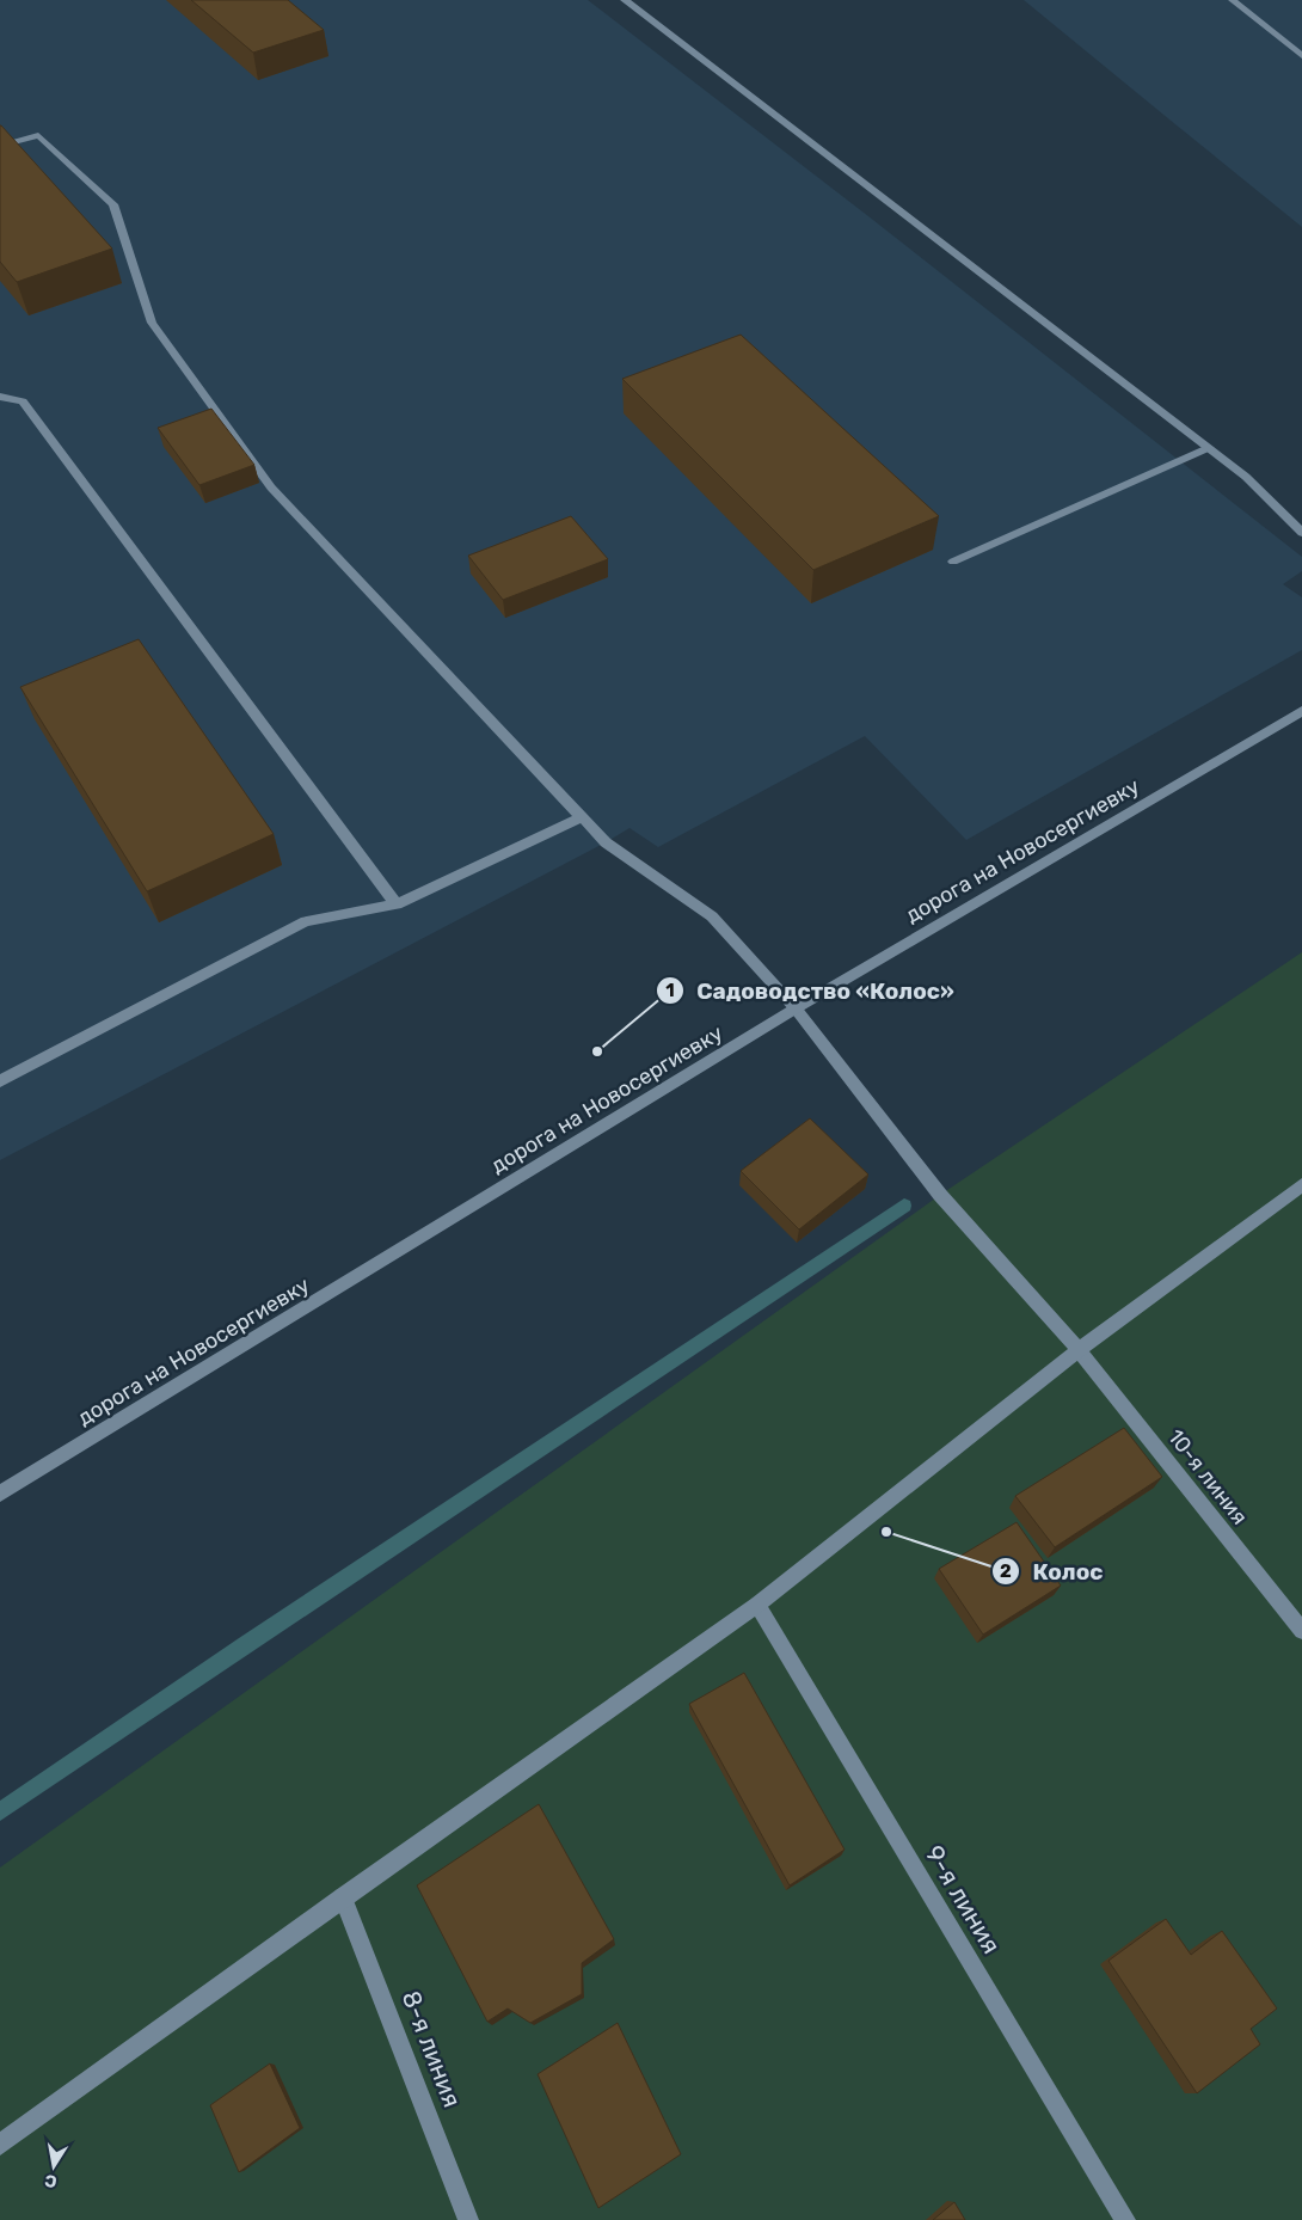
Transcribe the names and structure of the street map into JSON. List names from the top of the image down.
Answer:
{
  "streets": {
    "street": [
      "дорога на Новосергиевку",
      "10-я линия",
      "9-я линия",
      "8-я линия"
    ]
  },
  "crossings": [
    ["дорога на Новосергиевку", "10-я линия"]
  ],
  "places": ["Садоводство «Колос»", "Колос"],
  "north": "bottom"
}
